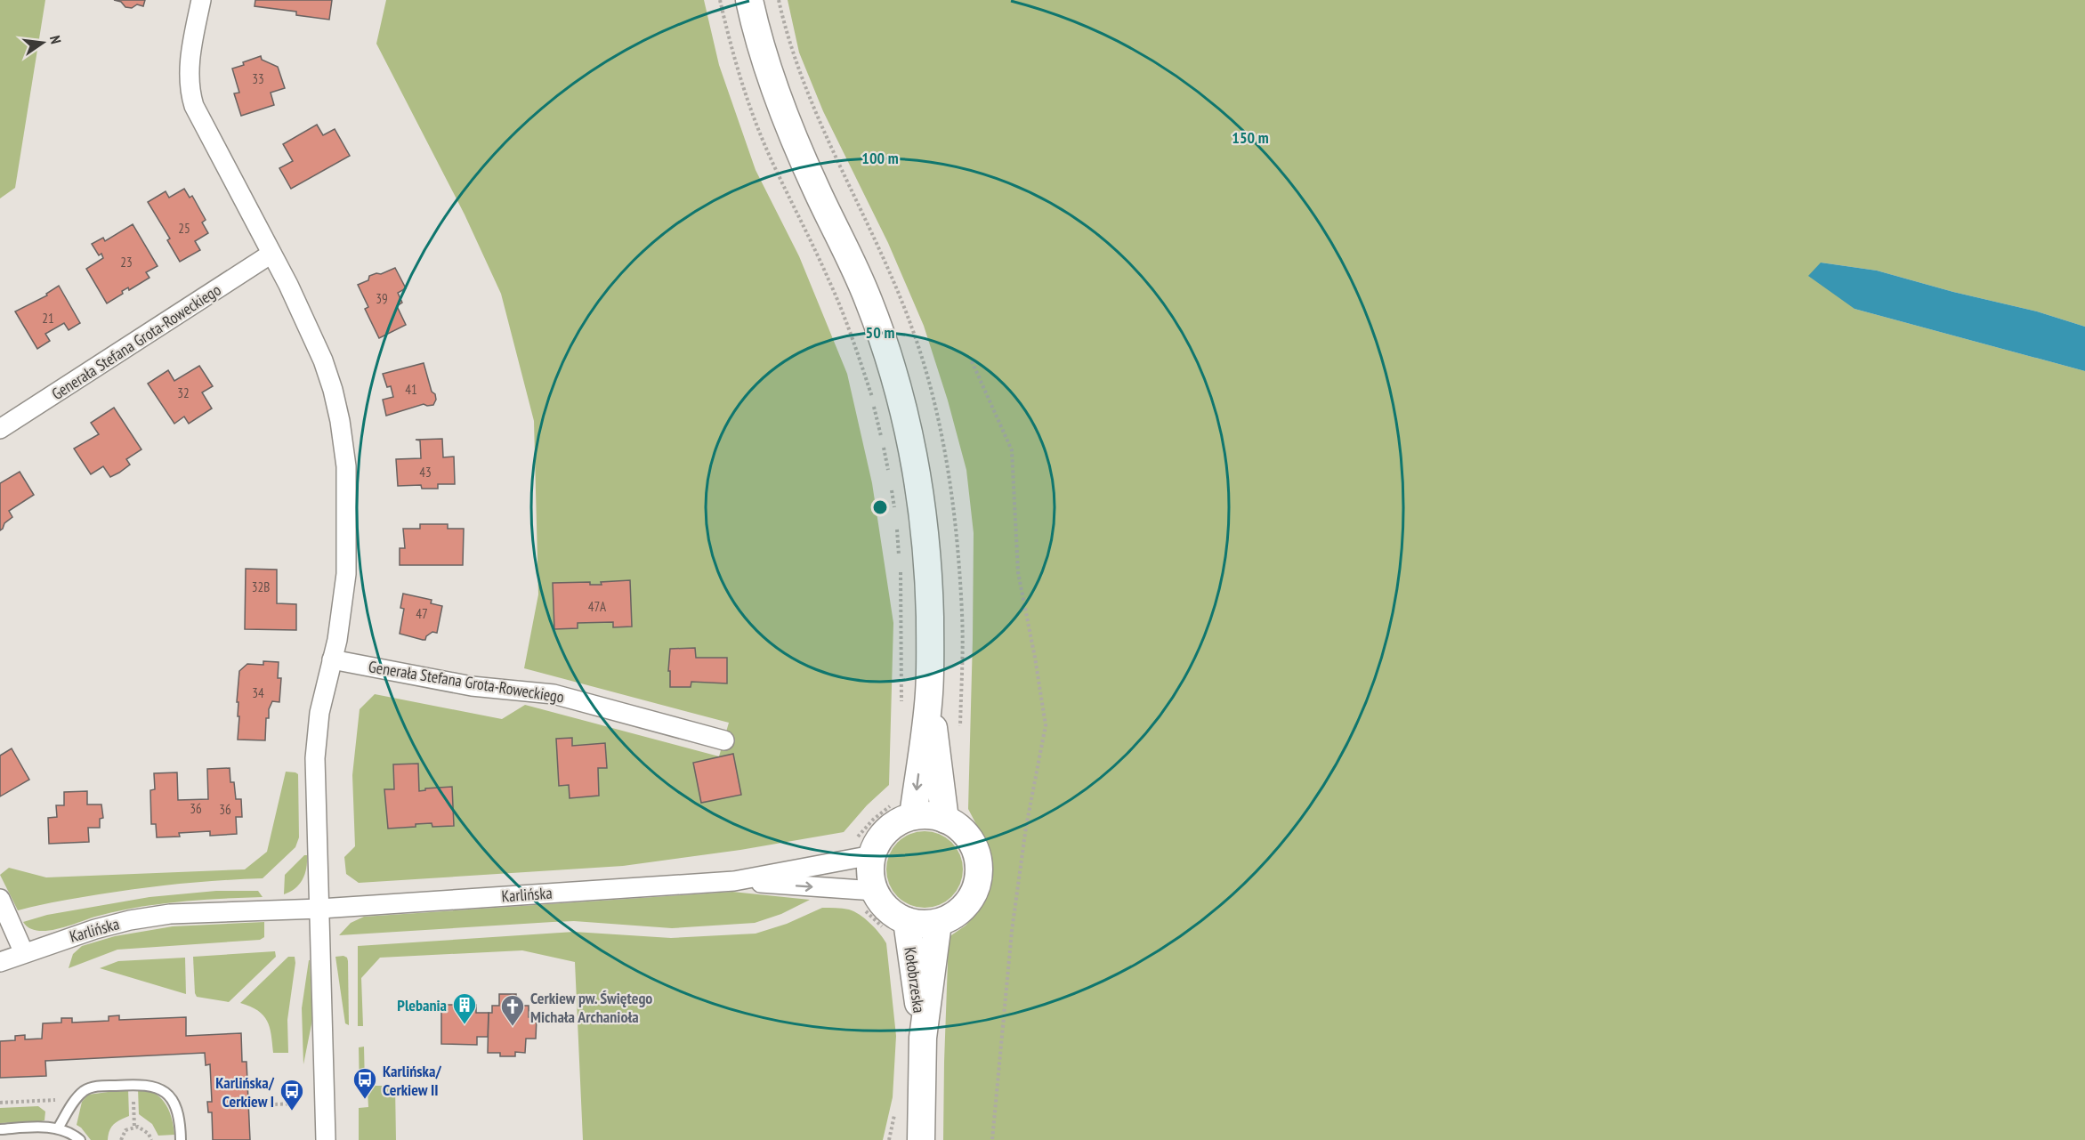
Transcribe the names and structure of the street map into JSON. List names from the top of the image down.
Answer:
{
  "streets": {
    "main road": ["Kołobrzeska"],
    "street": ["Generała Stefana Grota-Roweckiego", "Karlińska"]
  },
  "crossings": [
    ["Karlińska", "Kołobrzeska"]
  ],
  "places": {
    "building": ["Plebania"],
    "church": ["Cerkiew pw. Świętego Michała Archanioła"],
    "bus stop": ["Karlińska/ Cerkiew II", "Karlińska/ Cerkiew I"]
  },
  "house_numbers": [
    "33",
    "25",
    "23",
    "39",
    "21",
    "41",
    "32",
    "43",
    "32B",
    "47A",
    "47",
    "34",
    "36",
    "36"
  ],
  "north": "right",
  "rings": ["150 m", "100 m", "50 m"]
}
